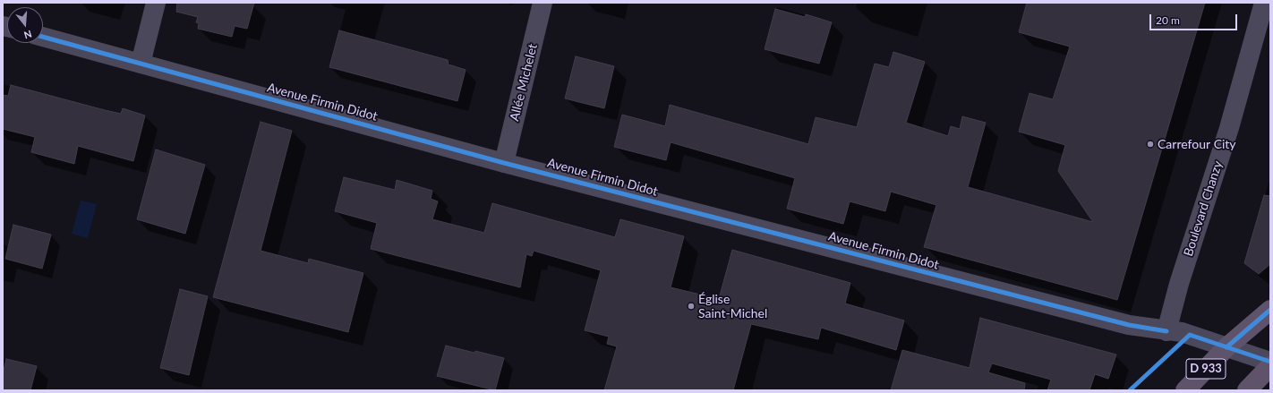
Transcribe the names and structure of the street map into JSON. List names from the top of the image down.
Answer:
{
  "streets": {
    "main road": ["D 933"],
    "street": ["Allée Michelet", "Avenue Firmin Didot", "Boulevard Chanzy"]
  },
  "crossings": [
    ["Allée Michelet", "Avenue Firmin Didot"],
    ["Avenue Firmin Didot", "Boulevard Chanzy"],
    ["Avenue Firmin Didot", "D 933"]
  ],
  "places": ["Carrefour City", "Église Saint-Michel"],
  "scale_bar": "20 m",
  "north": "bottom"
}
